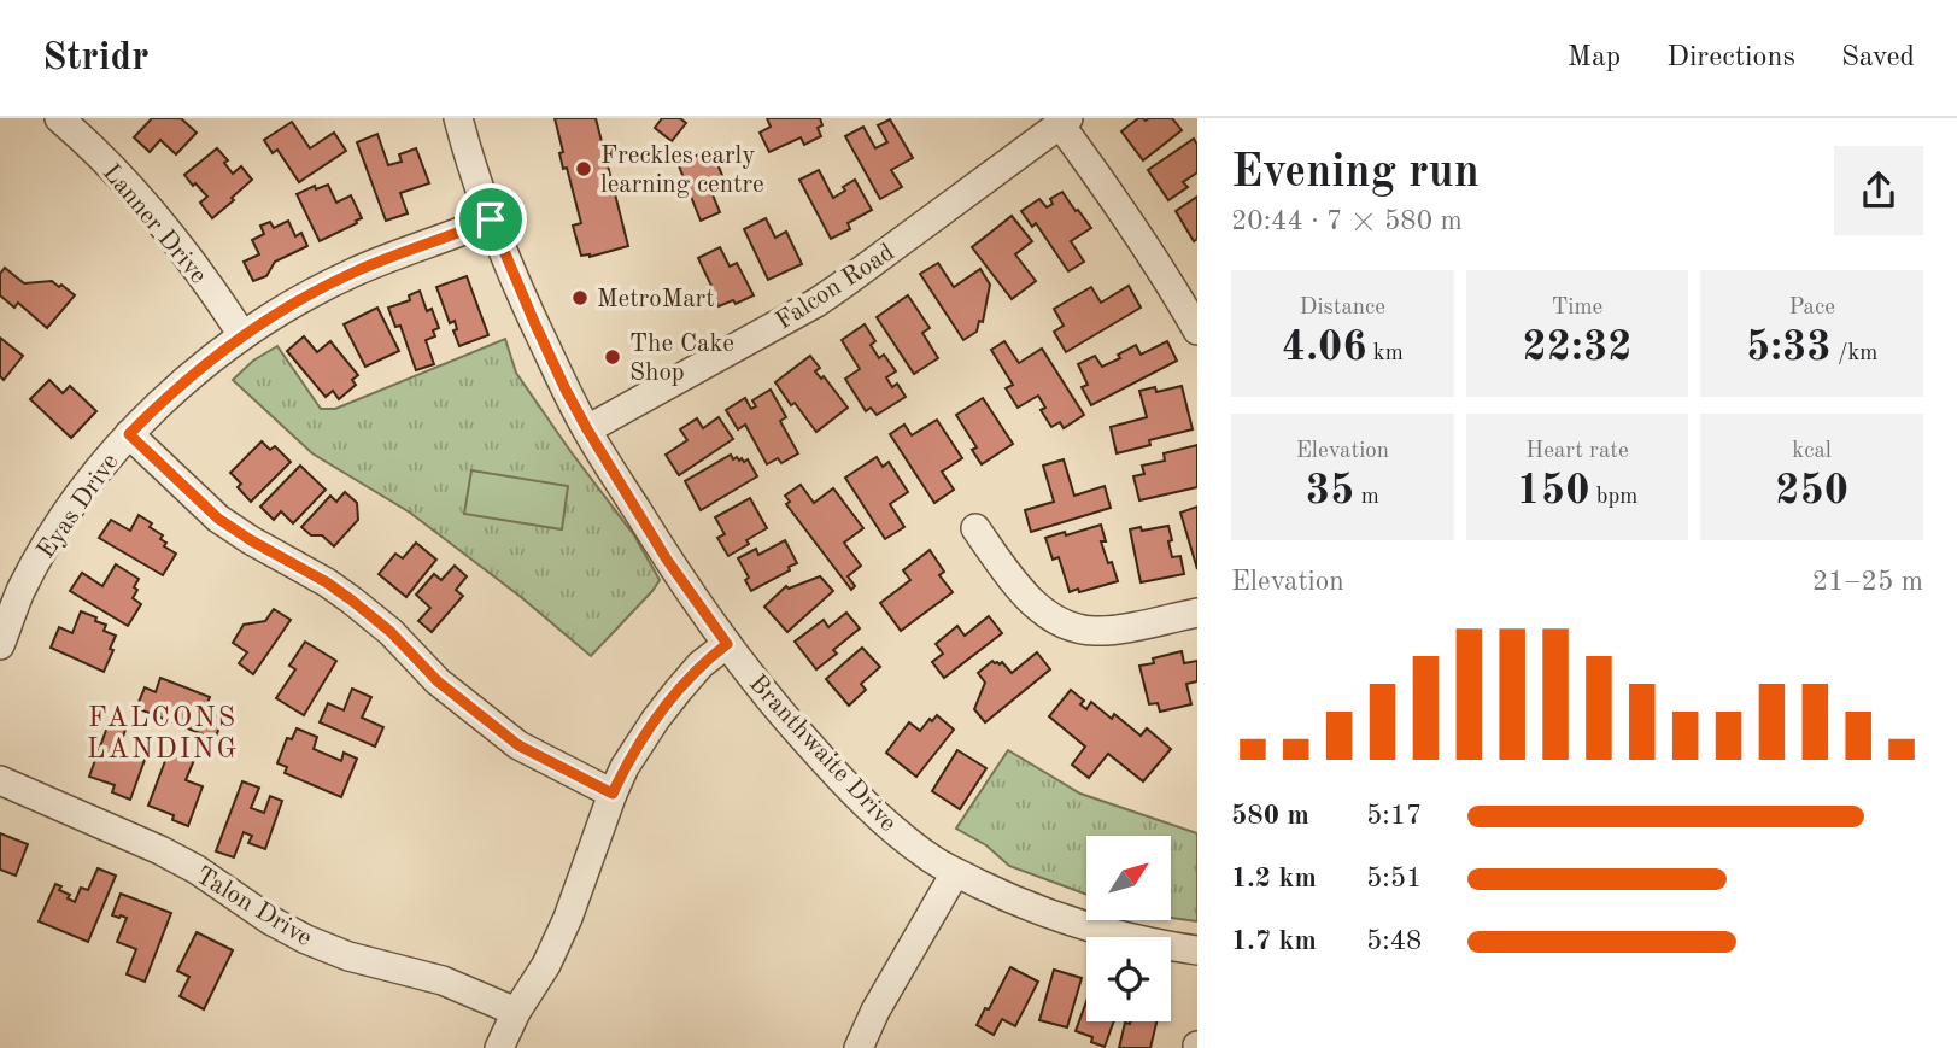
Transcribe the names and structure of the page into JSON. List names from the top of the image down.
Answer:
{
  "streets": {
    "street": [
      "Lanner Drive",
      "Falcon Road",
      "Eyas Drive",
      "Branthwaite Drive",
      "Talon Drive"
    ]
  },
  "crossings": [
    ["Lanner Drive", "Eyas Drive"],
    ["Falcon Road", "Branthwaite Drive"],
    ["Eyas Drive", "Branthwaite Drive"]
  ],
  "districts": ["FALCONS LANDING"],
  "places": ["Freckles early learning centre", "MetroMart", "The Cake Shop"],
  "north": "top right",
  "page": {
    "header": "Stridr",
    "nav": ["Map", "Directions", "Saved"],
    "heading": ["Evening run", "20:44 · 7 × 580 m"],
    "stats": [
      ["Distance", "4.06 km"],
      ["Time", "22:32"],
      ["Pace", "5:33 /km"],
      ["Elevation", "35 m"],
      ["Heart rate", "150 bpm"],
      ["kcal", "250"]
    ],
    "chart": ["Elevation", "21–25 m"],
    "list": [
      {
        "name": "580 m",
        "note": "5:17"
      },
      {
        "name": "1.2 km",
        "note": "5:51"
      },
      {
        "name": "1.7 km",
        "note": "5:48"
      }
    ]
  }
}
